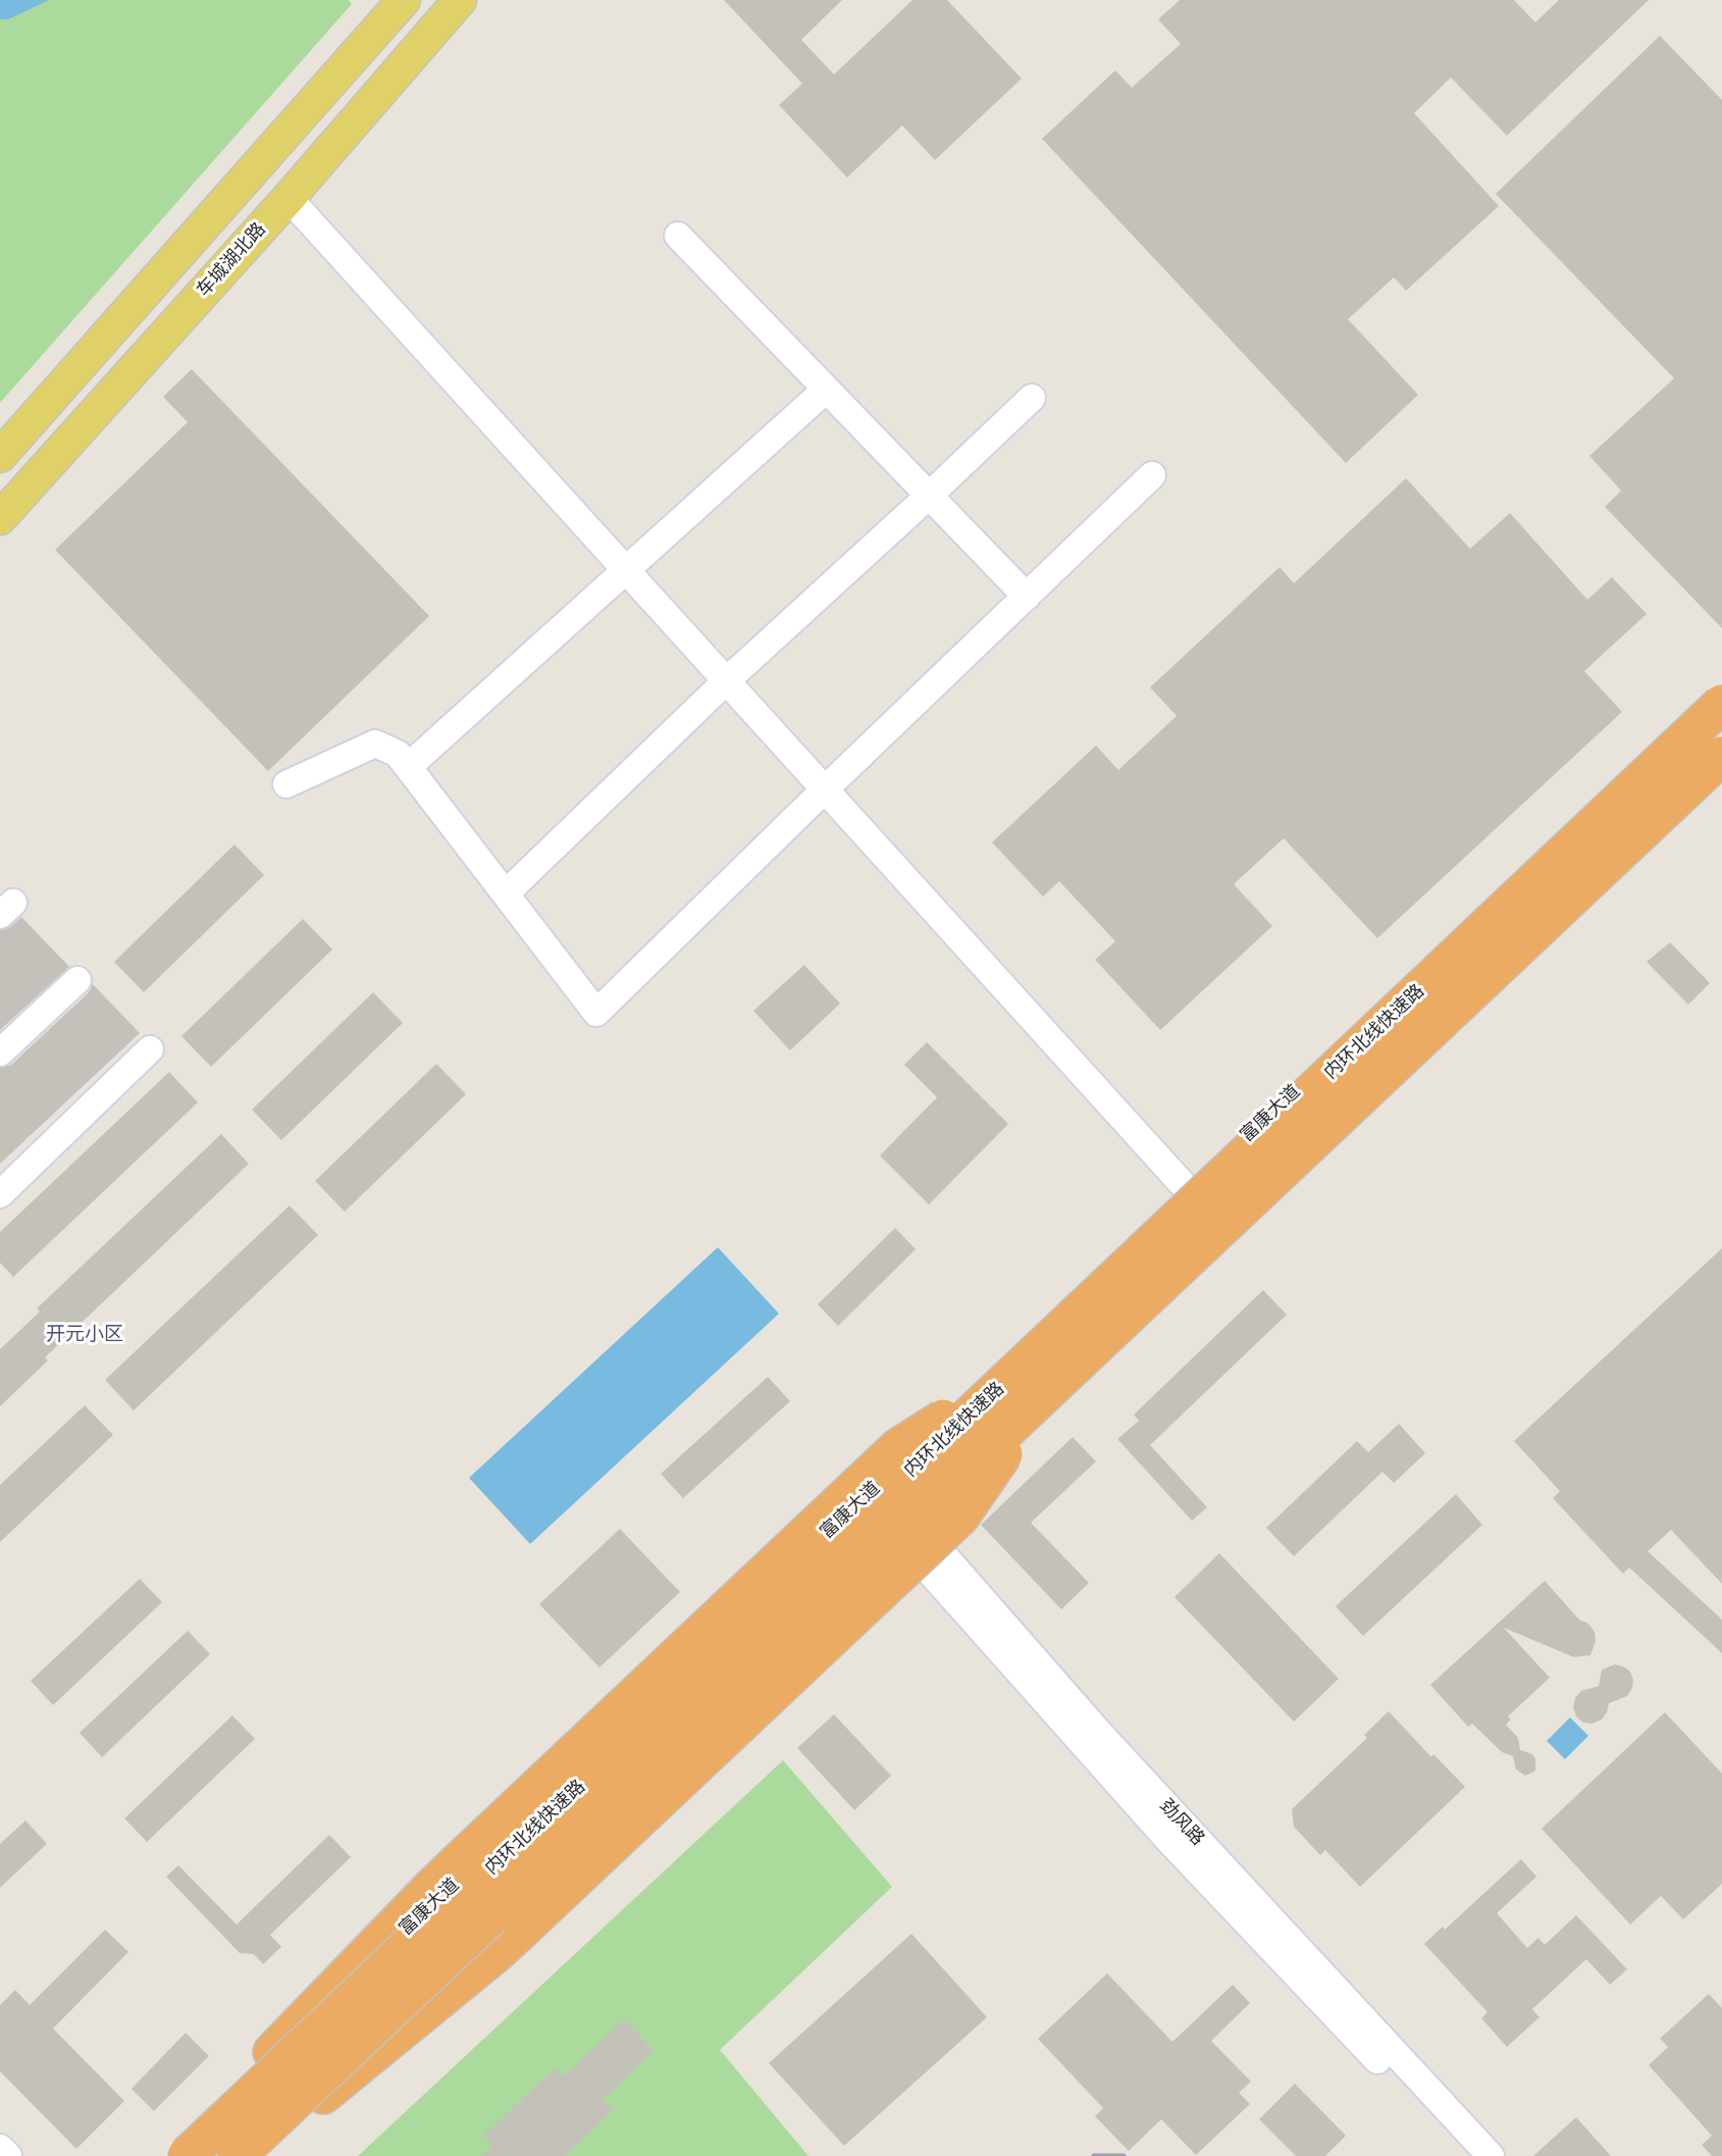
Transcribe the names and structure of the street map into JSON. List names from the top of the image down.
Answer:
{
  "streets": {
    "highway": ["内环北线快速路"],
    "main road": ["车城湖北路", "富康大道"],
    "street": ["劲风路"]
  },
  "crossings": [
    ["富康大道", "劲风路"]
  ],
  "districts": ["开元小区"]
}
